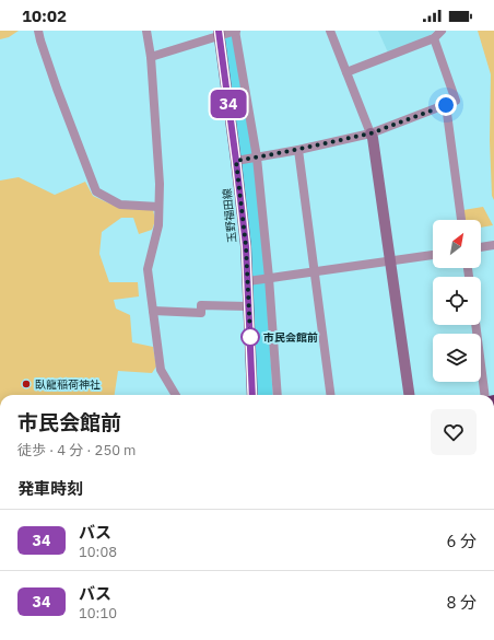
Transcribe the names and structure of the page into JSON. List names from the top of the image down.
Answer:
{
  "streets": {
    "main road": ["玉野福田線"]
  },
  "places": ["市民会館前", "臥龍稲荷神社"],
  "lines": ["bus line 34"],
  "north": "top right",
  "page": {
    "status": "10:02",
    "on_map": "34",
    "heading": [
      ["市民会館前", "徒歩 · 4 分 · 250 m"],
      "発車時刻"
    ],
    "list": [
      {
        "mark": "34",
        "name": "バス",
        "note": "10:08",
        "value": "6 分"
      },
      {
        "mark": "34",
        "name": "バス",
        "note": "10:10",
        "value": "8 分"
      }
    ]
  }
}
